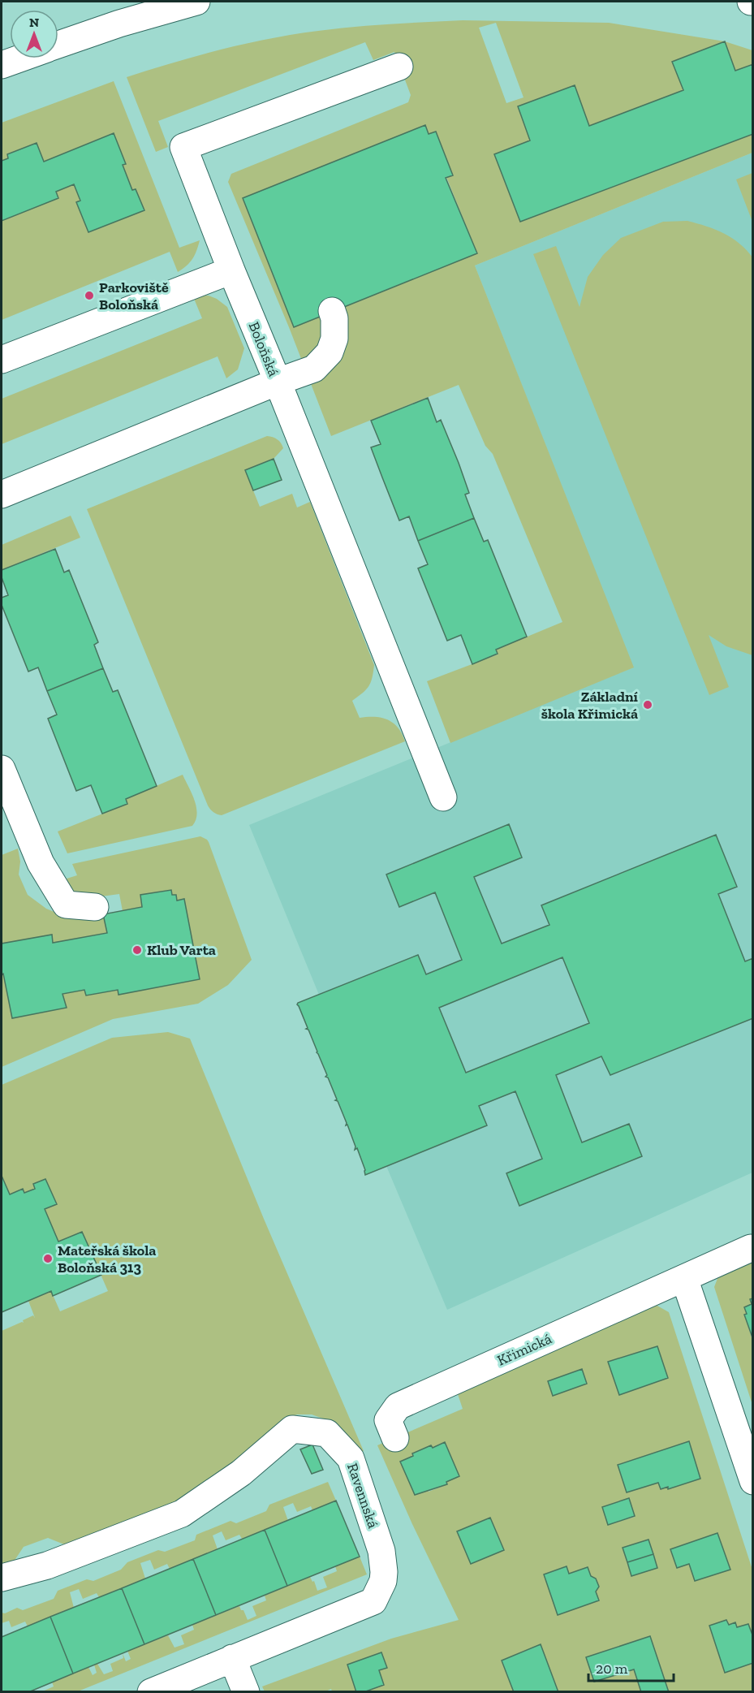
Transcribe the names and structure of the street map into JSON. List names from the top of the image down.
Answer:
{
  "streets": {
    "street": ["Boloňská", "Křimická", "Ravennská"]
  },
  "places": [
    "Parkoviště Boloňská",
    "Základní škola Křimická",
    "Klub Varta",
    "Mateřská škola Boloňská 313"
  ],
  "scale_bar": "20 m",
  "north": "top"
}
